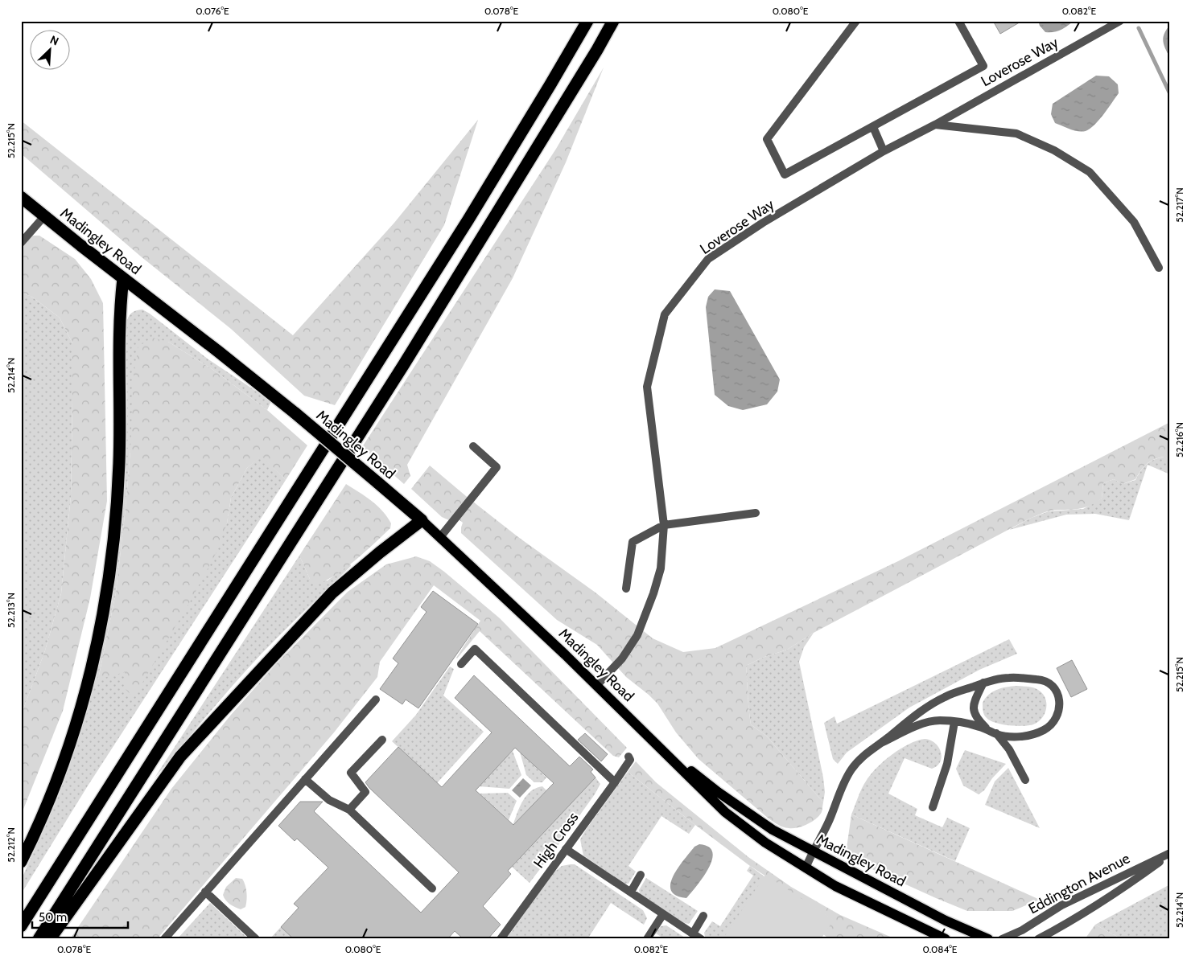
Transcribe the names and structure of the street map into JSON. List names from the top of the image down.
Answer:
{
  "streets": {
    "highway": ["Madingley Road"],
    "street": ["Loverose Way", "High Cross", "Eddington Avenue"]
  },
  "crossings": [
    ["Loverose Way", "Madingley Road"]
  ],
  "scale_bar": "50 m",
  "north": "top right",
  "coordinates": [
    "0.076°E",
    "0.078°E",
    "0.080°E",
    "0.082°E",
    "52.215°N",
    "52.217°N",
    "52.214°N",
    "52.216°N",
    "52.213°N",
    "52.212°N",
    "0.084°E"
  ]
}
